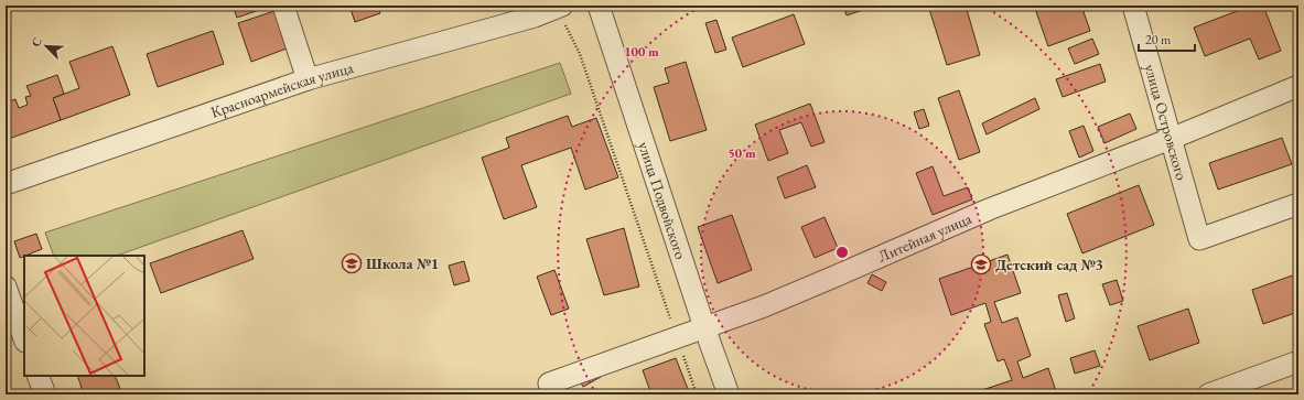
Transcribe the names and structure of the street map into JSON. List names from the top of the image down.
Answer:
{
  "streets": {
    "street": [
      "Красноармейская улица",
      "улица Островского",
      "улица Подвойского",
      "Литейная улица"
    ]
  },
  "crossings": [
    ["улица Островского", "Литейная улица"],
    ["улица Подвойского", "Литейная улица"]
  ],
  "places": {
    "school or university": ["Школа №1", "Детский сад №3"]
  },
  "scale_bar": "20 m",
  "north": "top left",
  "rings": ["100 m", "50 m"]
}
